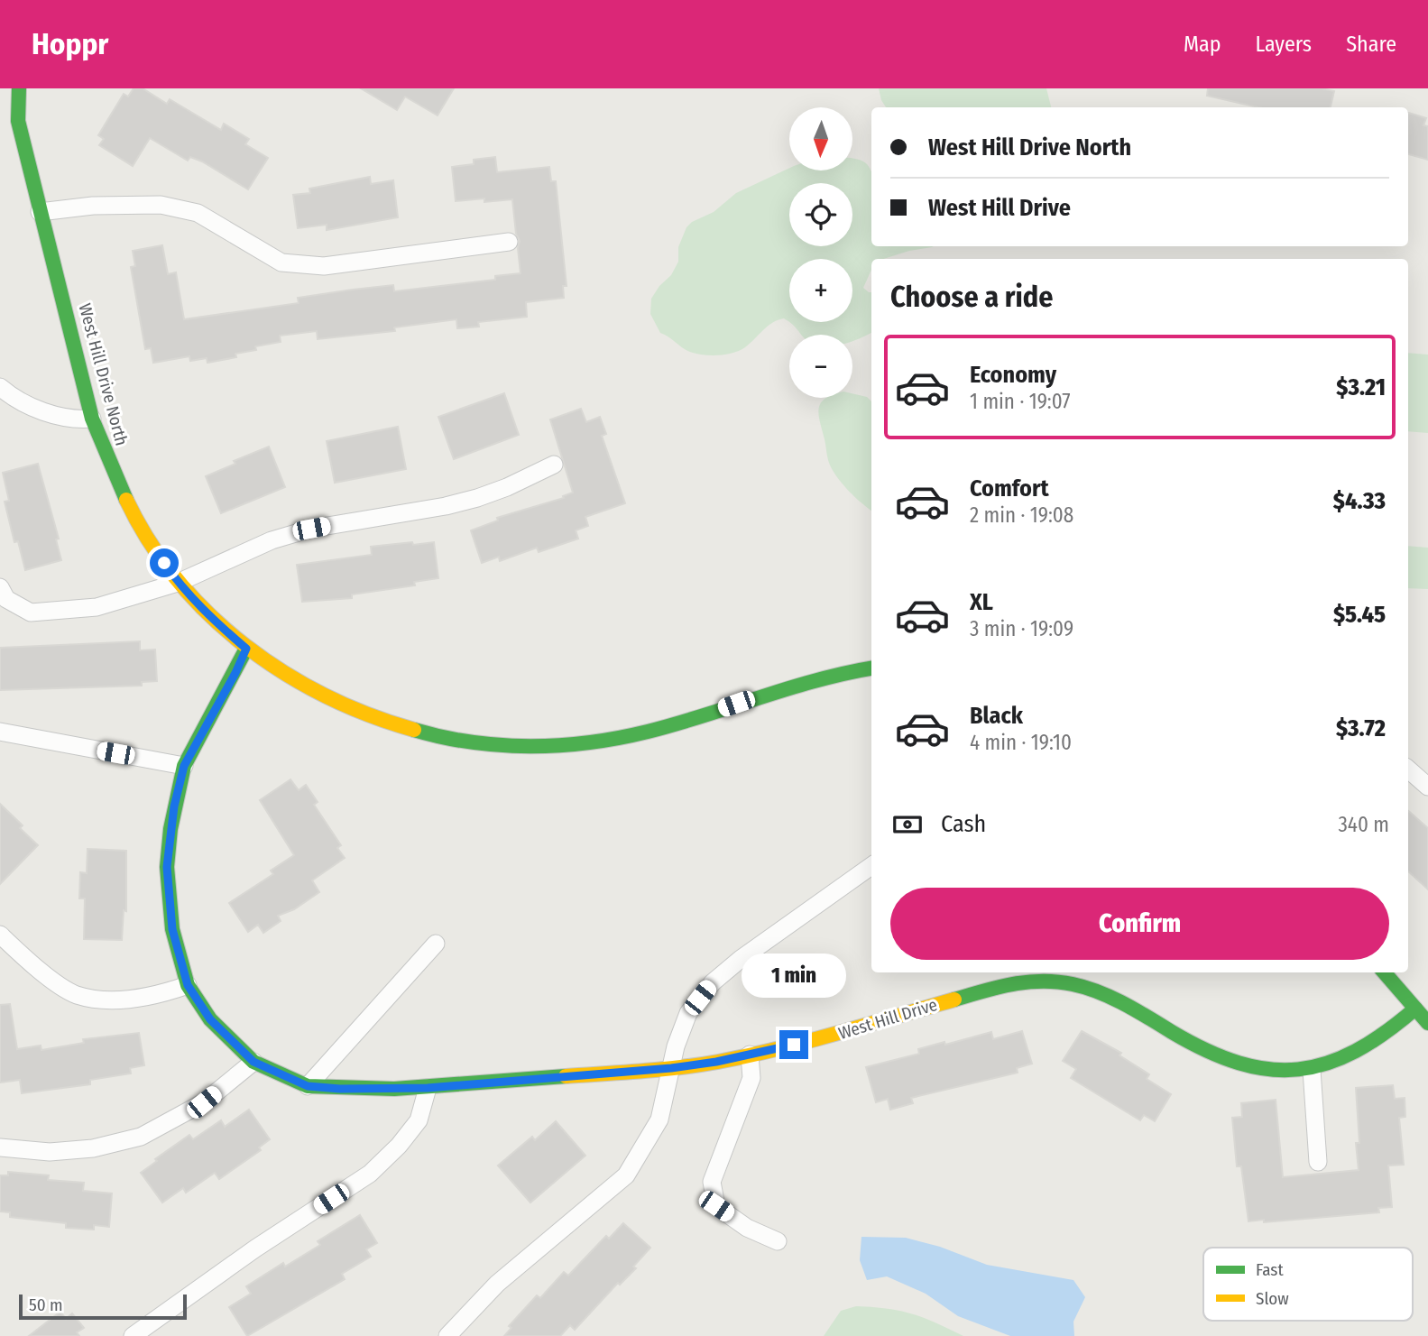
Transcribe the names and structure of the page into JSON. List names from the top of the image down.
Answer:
{
  "streets": {
    "street": ["West Hill Drive North", "West Hill Drive"]
  },
  "crossings": [
    ["West Hill Drive North", "West Hill Drive"]
  ],
  "legend": ["Fast", "Slow"],
  "scale_bar": "50 m",
  "north": "bottom",
  "page": {
    "header": "Hoppr",
    "nav": ["Map", "Layers", "Share"],
    "map_buttons": ["+", "−"],
    "banner": ["West Hill Drive North", "West Hill Drive"],
    "heading": "Choose a ride",
    "list": [
      {
        "name": "Economy",
        "note": "1 min · 19:07",
        "value": "$3.21"
      },
      {
        "name": "Comfort",
        "note": "2 min · 19:08",
        "value": "$4.33"
      },
      {
        "name": "XL",
        "note": "3 min · 19:09",
        "value": "$5.45"
      },
      {
        "name": "Black",
        "note": "4 min · 19:10",
        "value": "$3.72"
      }
    ],
    "pay": ["Cash", "340 m"],
    "buttons": "Confirm",
    "bubble": "1 min",
    "scale": "50 m"
  }
}
